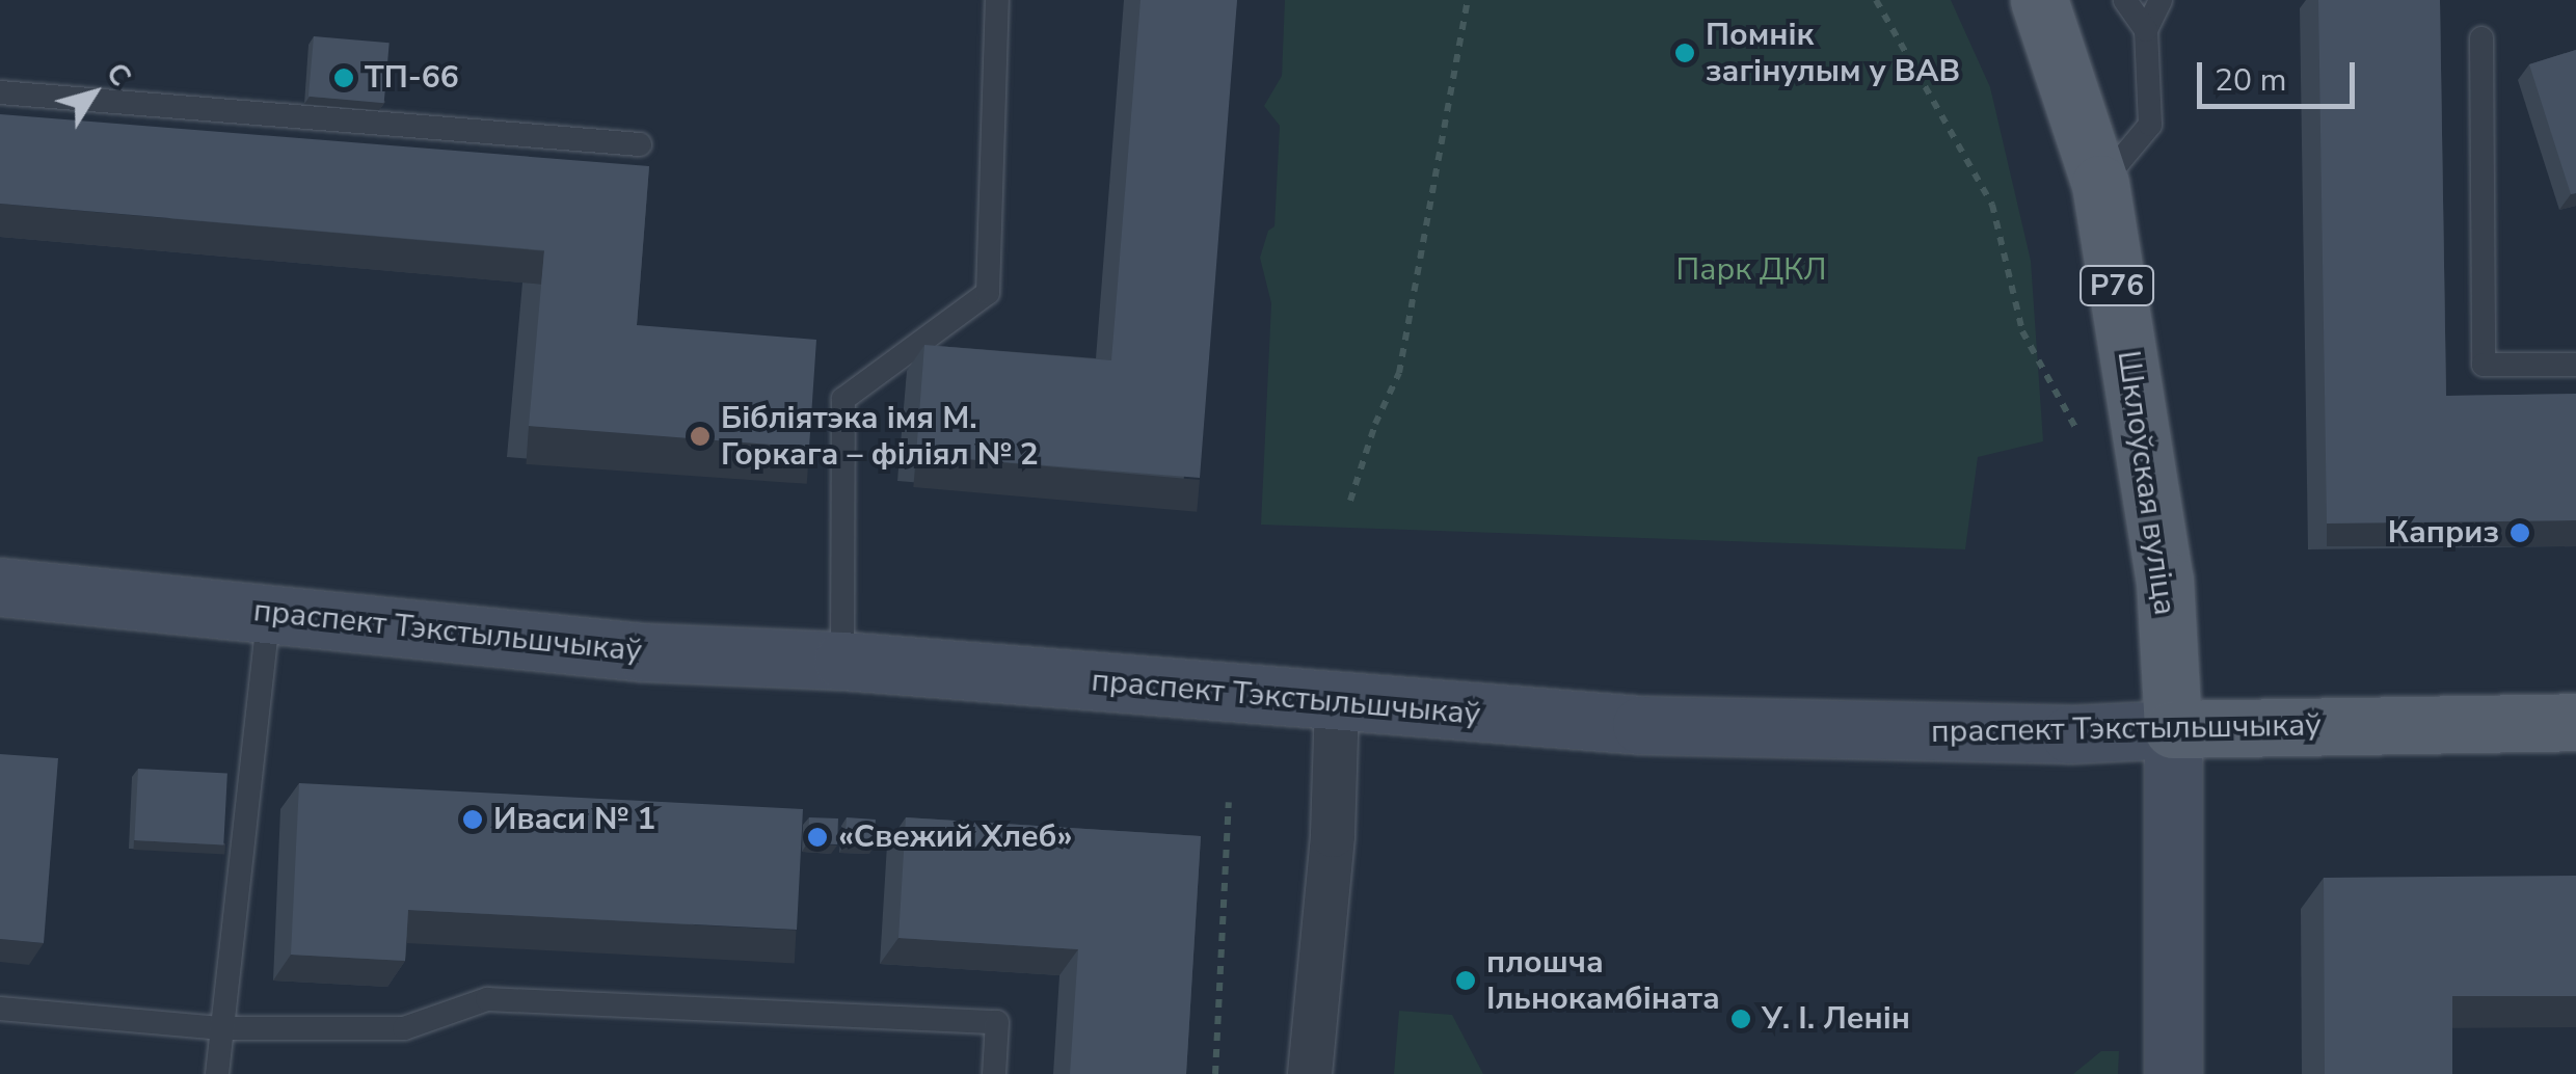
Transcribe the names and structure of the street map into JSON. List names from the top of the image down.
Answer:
{
  "streets": {
    "main road": ["Р76", "Шклоўская вуліца", "праспект Тэкстыльшчыкаў"]
  },
  "crossings": [
    ["Шклоўская вуліца", "праспект Тэкстыльшчыкаў"]
  ],
  "parks": ["Парк ДКЛ"],
  "places": [
    "Помнік загінулым у ВАВ",
    "ТП-66",
    "Бібліятэка імя М. Горкага – філіял № 2",
    "Каприз",
    "Иваси № 1",
    "«Свежий Хлеб»",
    "плошча Ільнокамбіната",
    "У. І. Ленін"
  ],
  "scale_bar": "20 m",
  "north": "top right"
}
